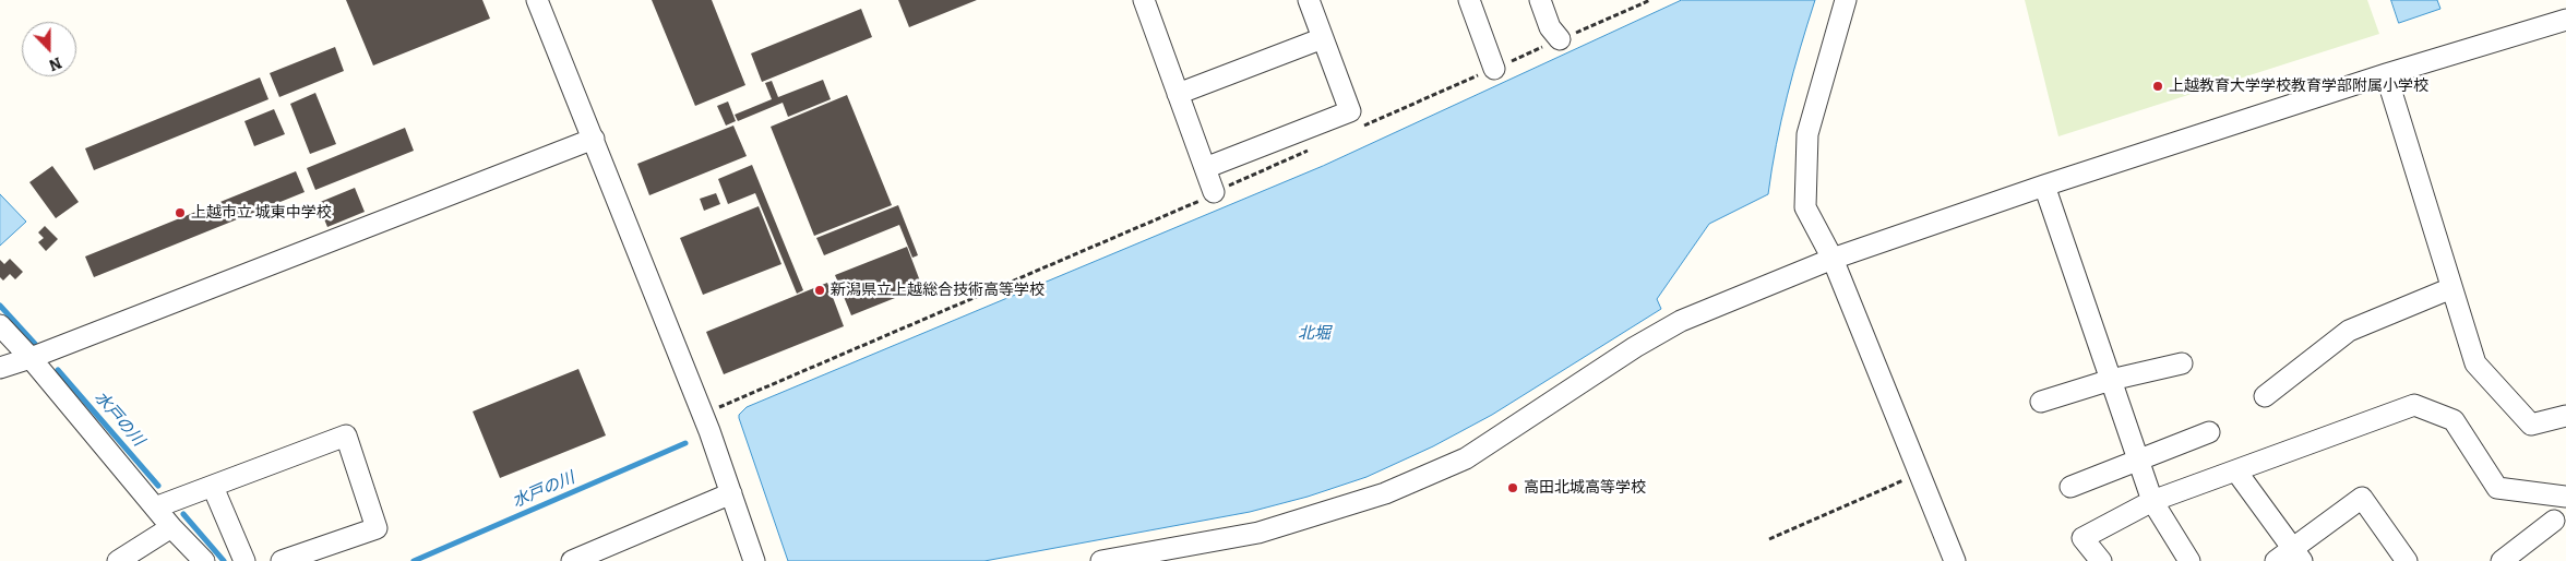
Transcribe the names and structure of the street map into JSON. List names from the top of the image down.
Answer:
{
  "water": ["北堀", "水戸の川"],
  "places": [
    "上越教育大学学校教育学部附属小学校",
    "上越市立 城東中学校",
    "新潟県立上越総合技術高等学校",
    "高田北城高等学校"
  ],
  "north": "bottom"
}
